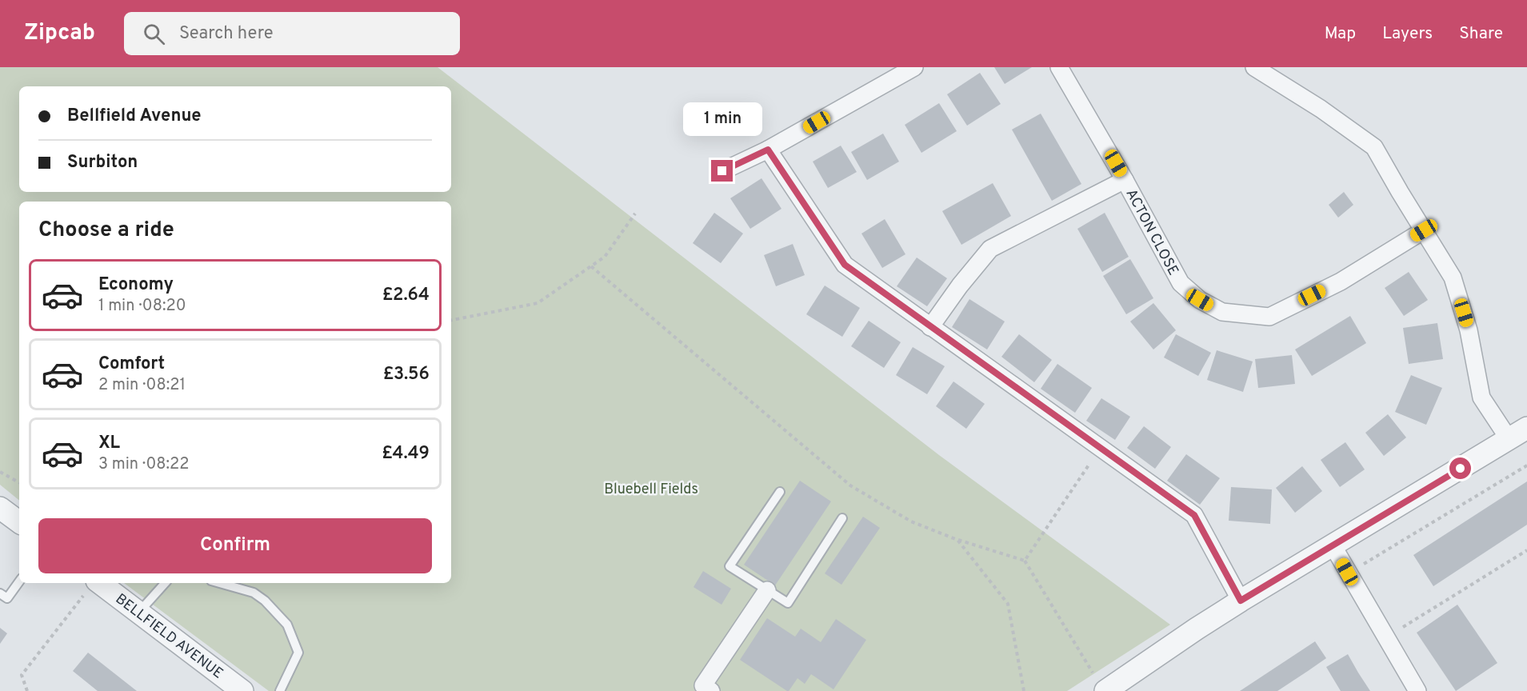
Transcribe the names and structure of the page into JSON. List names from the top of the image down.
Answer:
{
  "streets": {
    "street": ["ACTON CLOSE", "BELLFIELD AVENUE"]
  },
  "parks": ["Bluebell Fields"],
  "page": {
    "header": "Zipcab",
    "search": "Search here",
    "nav": ["Map", "Layers", "Share"],
    "banner": ["Bellfield Avenue", "Surbiton"],
    "bubble": "1 min",
    "heading": "Choose a ride",
    "list": [
      {
        "name": "Economy",
        "note": "1 min · 08:20",
        "value": "£2.64"
      },
      {
        "name": "Comfort",
        "note": "2 min · 08:21",
        "value": "£3.56"
      },
      {
        "name": "XL",
        "note": "3 min · 08:22",
        "value": "£4.49"
      }
    ],
    "buttons": "Confirm"
  }
}
